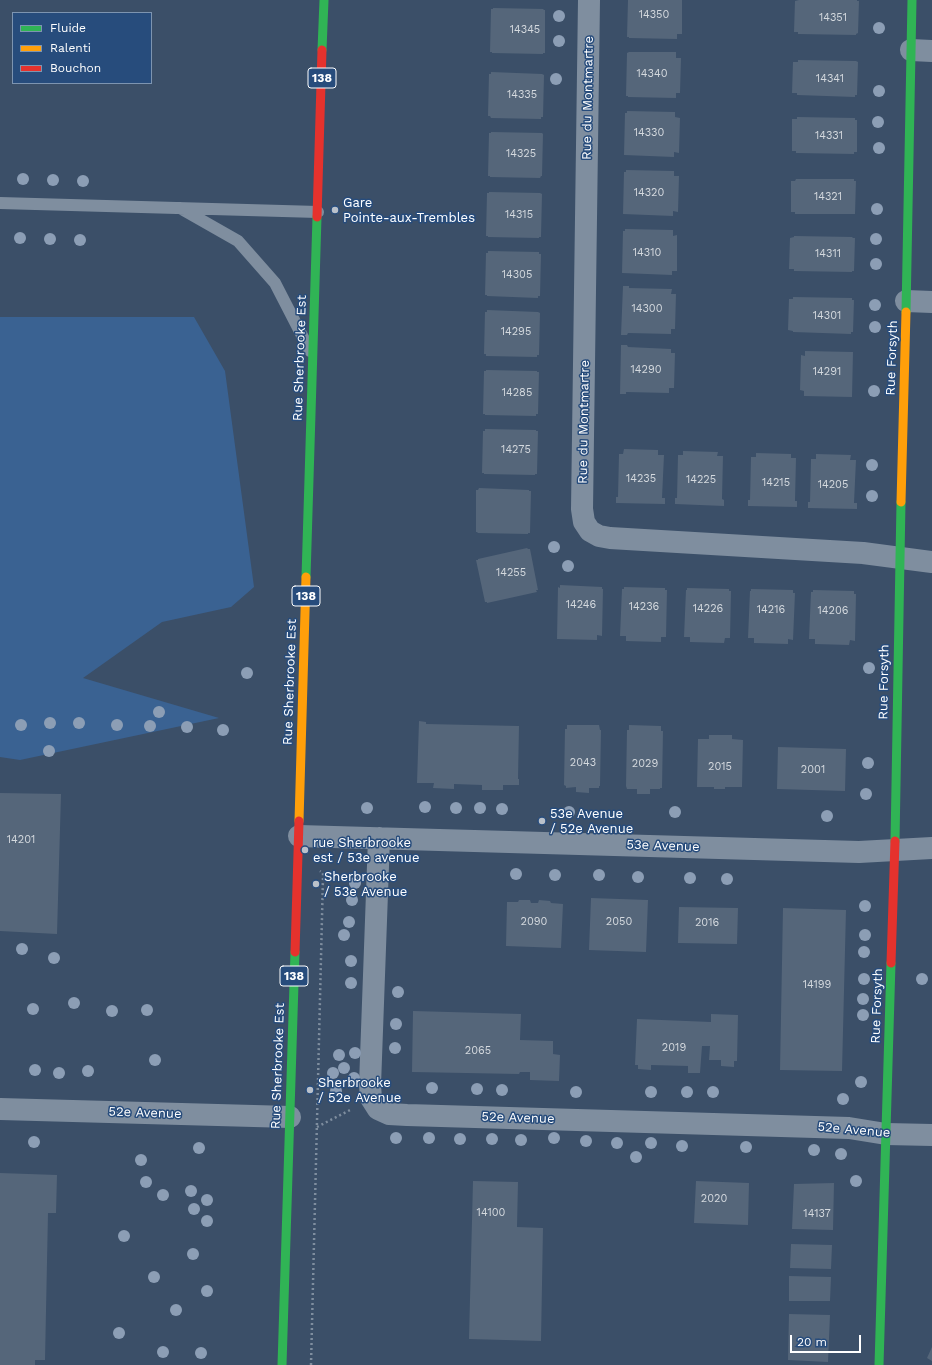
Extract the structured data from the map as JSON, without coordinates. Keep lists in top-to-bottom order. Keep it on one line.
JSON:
{"streets":{"main road":["138","Rue Sherbrooke Est","Rue Forsyth"],"street":["Rue du Montmartre","53e Avenue","52e Avenue"]},"crossings":[["Rue du Montmartre","Rue Forsyth"],["Rue Sherbrooke Est","53e Avenue"],["Rue Sherbrooke Est","52e Avenue"],["Rue Forsyth","53e Avenue"],["Rue Forsyth","52e Avenue"]],"places":["Gare Pointe-aux-Trembles","53e Avenue / 52e Avenue","rue Sherbrooke est / 53e avenue","Sherbrooke / 53e Avenue","Sherbrooke / 52e Avenue"],"house_numbers":["14350","14351","14345","14340","14341","14335","14330","14331","14325","14320","14321","14315","14310","14311","14305","14300","14301","14295","14290","14291","14285","14275","14235","14225","14215","14205","14255","14246","14236","14226","14216","14206","2043","2029","2015","2001","14201","2090","2050","2016","14199","2019","2065","2020","14100","14137"],"legend":["Fluide","Ralenti","Bouchon"],"scale_bar":"20 m"}
